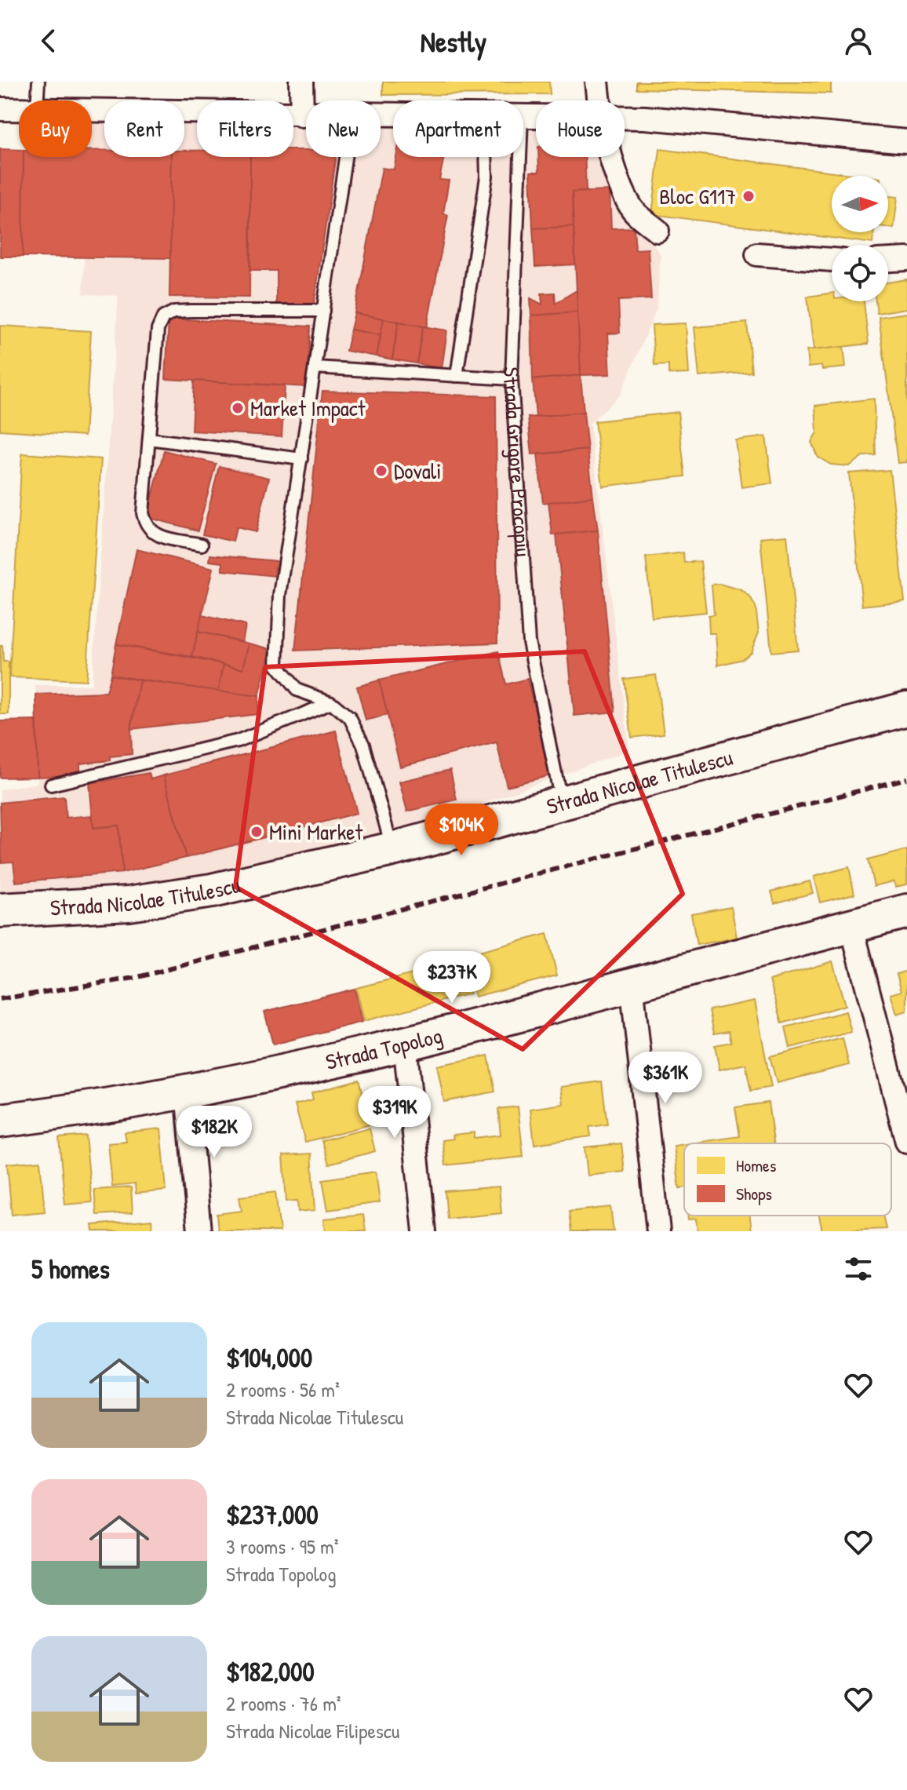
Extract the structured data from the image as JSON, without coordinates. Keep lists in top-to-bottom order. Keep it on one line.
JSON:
{"streets":{"main road":["Strada Nicolae Titulescu","Strada Topolog"],"lane":["Strada Grigore Procopiu"]},"crossings":[["Strada Grigore Procopiu","Strada Nicolae Titulescu"]],"places":["Bloc G117","Market Impact","Dovali","Mini Market"],"legend":["Homes","Shops"],"north":"right","page":{"header":"Nestly","chip":["Buy","Rent","Filters","New","Apartment","House"],"price":["$104K","$237K","$361K","$319K","$182K"],"heading":"5 homes","list":[{"name":"$104,000","note":"2 rooms · 56 m² · Strada Nicolae Titulescu"},{"name":"$237,000","note":"3 rooms · 95 m² · Strada Topolog"},{"name":"$182,000","note":"2 rooms · 76 m² · Strada Nicolae Filipescu"}]}}
